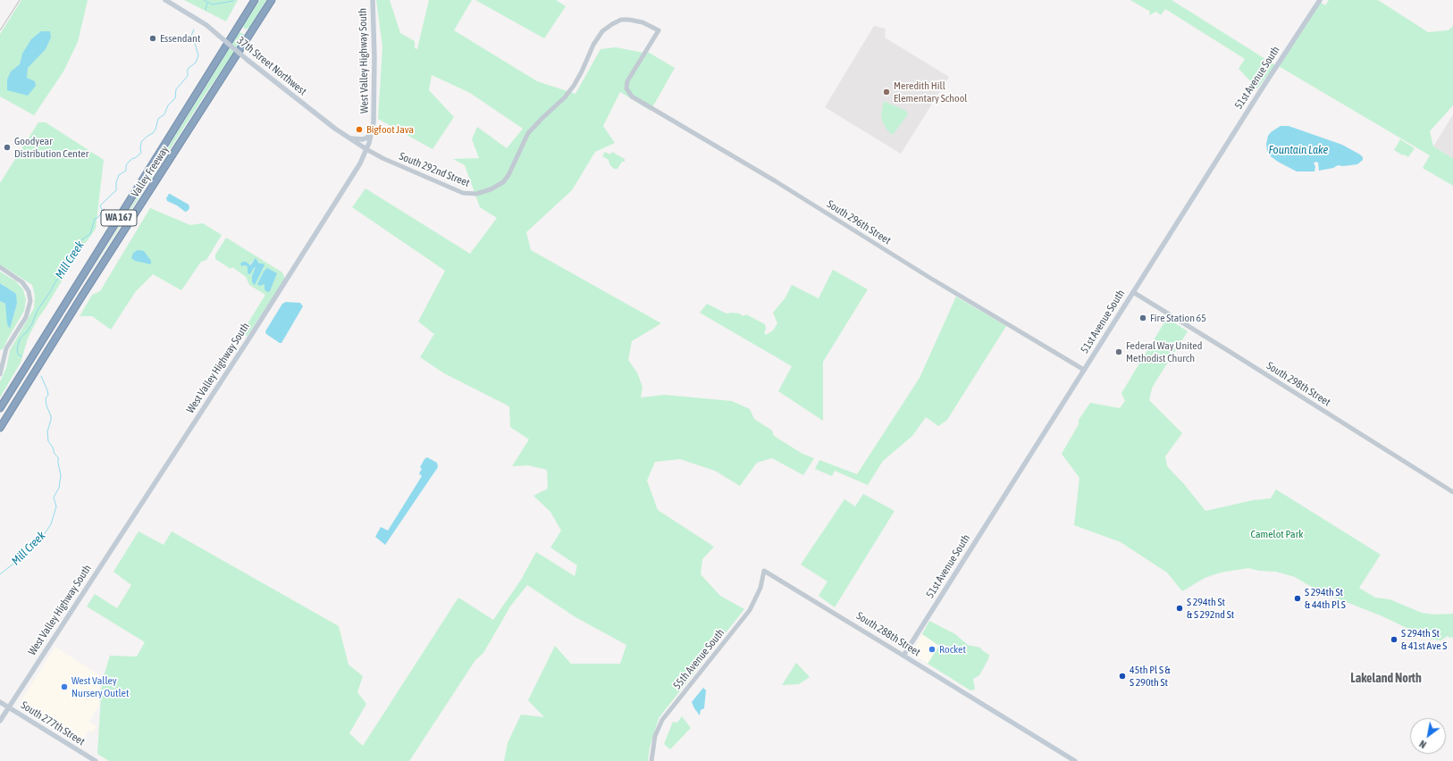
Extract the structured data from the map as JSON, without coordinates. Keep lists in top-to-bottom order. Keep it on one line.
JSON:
{"streets":{"highway":["Valley Freeway","WA 167"],"main road":["West Valley Highway South","37th Street Northwest","51st Avenue South","South 288th Street","South 277th Street"],"street":["South 292nd Street","South 296th Street","South 298th Street","55th Avenue South"]},"crossings":[["West Valley Highway South","37th Street Northwest"],["West Valley Highway South","South 292nd Street"],["West Valley Highway South","South 277th Street"],["37th Street Northwest","South 292nd Street"],["51st Avenue South","South 296th Street"],["51st Avenue South","South 298th Street"],["51st Avenue South","South 288th Street"],["South 292nd Street","South 296th Street"],["South 288th Street","55th Avenue South"]],"districts":["Lakeland North"],"water":["Fountain Lake","Mill Creek"],"parks":["Camelot Park"],"places":["Essendant","Meredith Hill Elementary School","Bigfoot Java","Goodyear Distribution Center","Fire Station 65","Federal Way United Methodist Church","S 294th St & 44th Pl S","S 294th St & S 292nd St","S 294th St & 41st Ave S","Rocket","45th Pl S & S 290th St","West Valley Nursery Outlet"],"north":"bottom left"}
